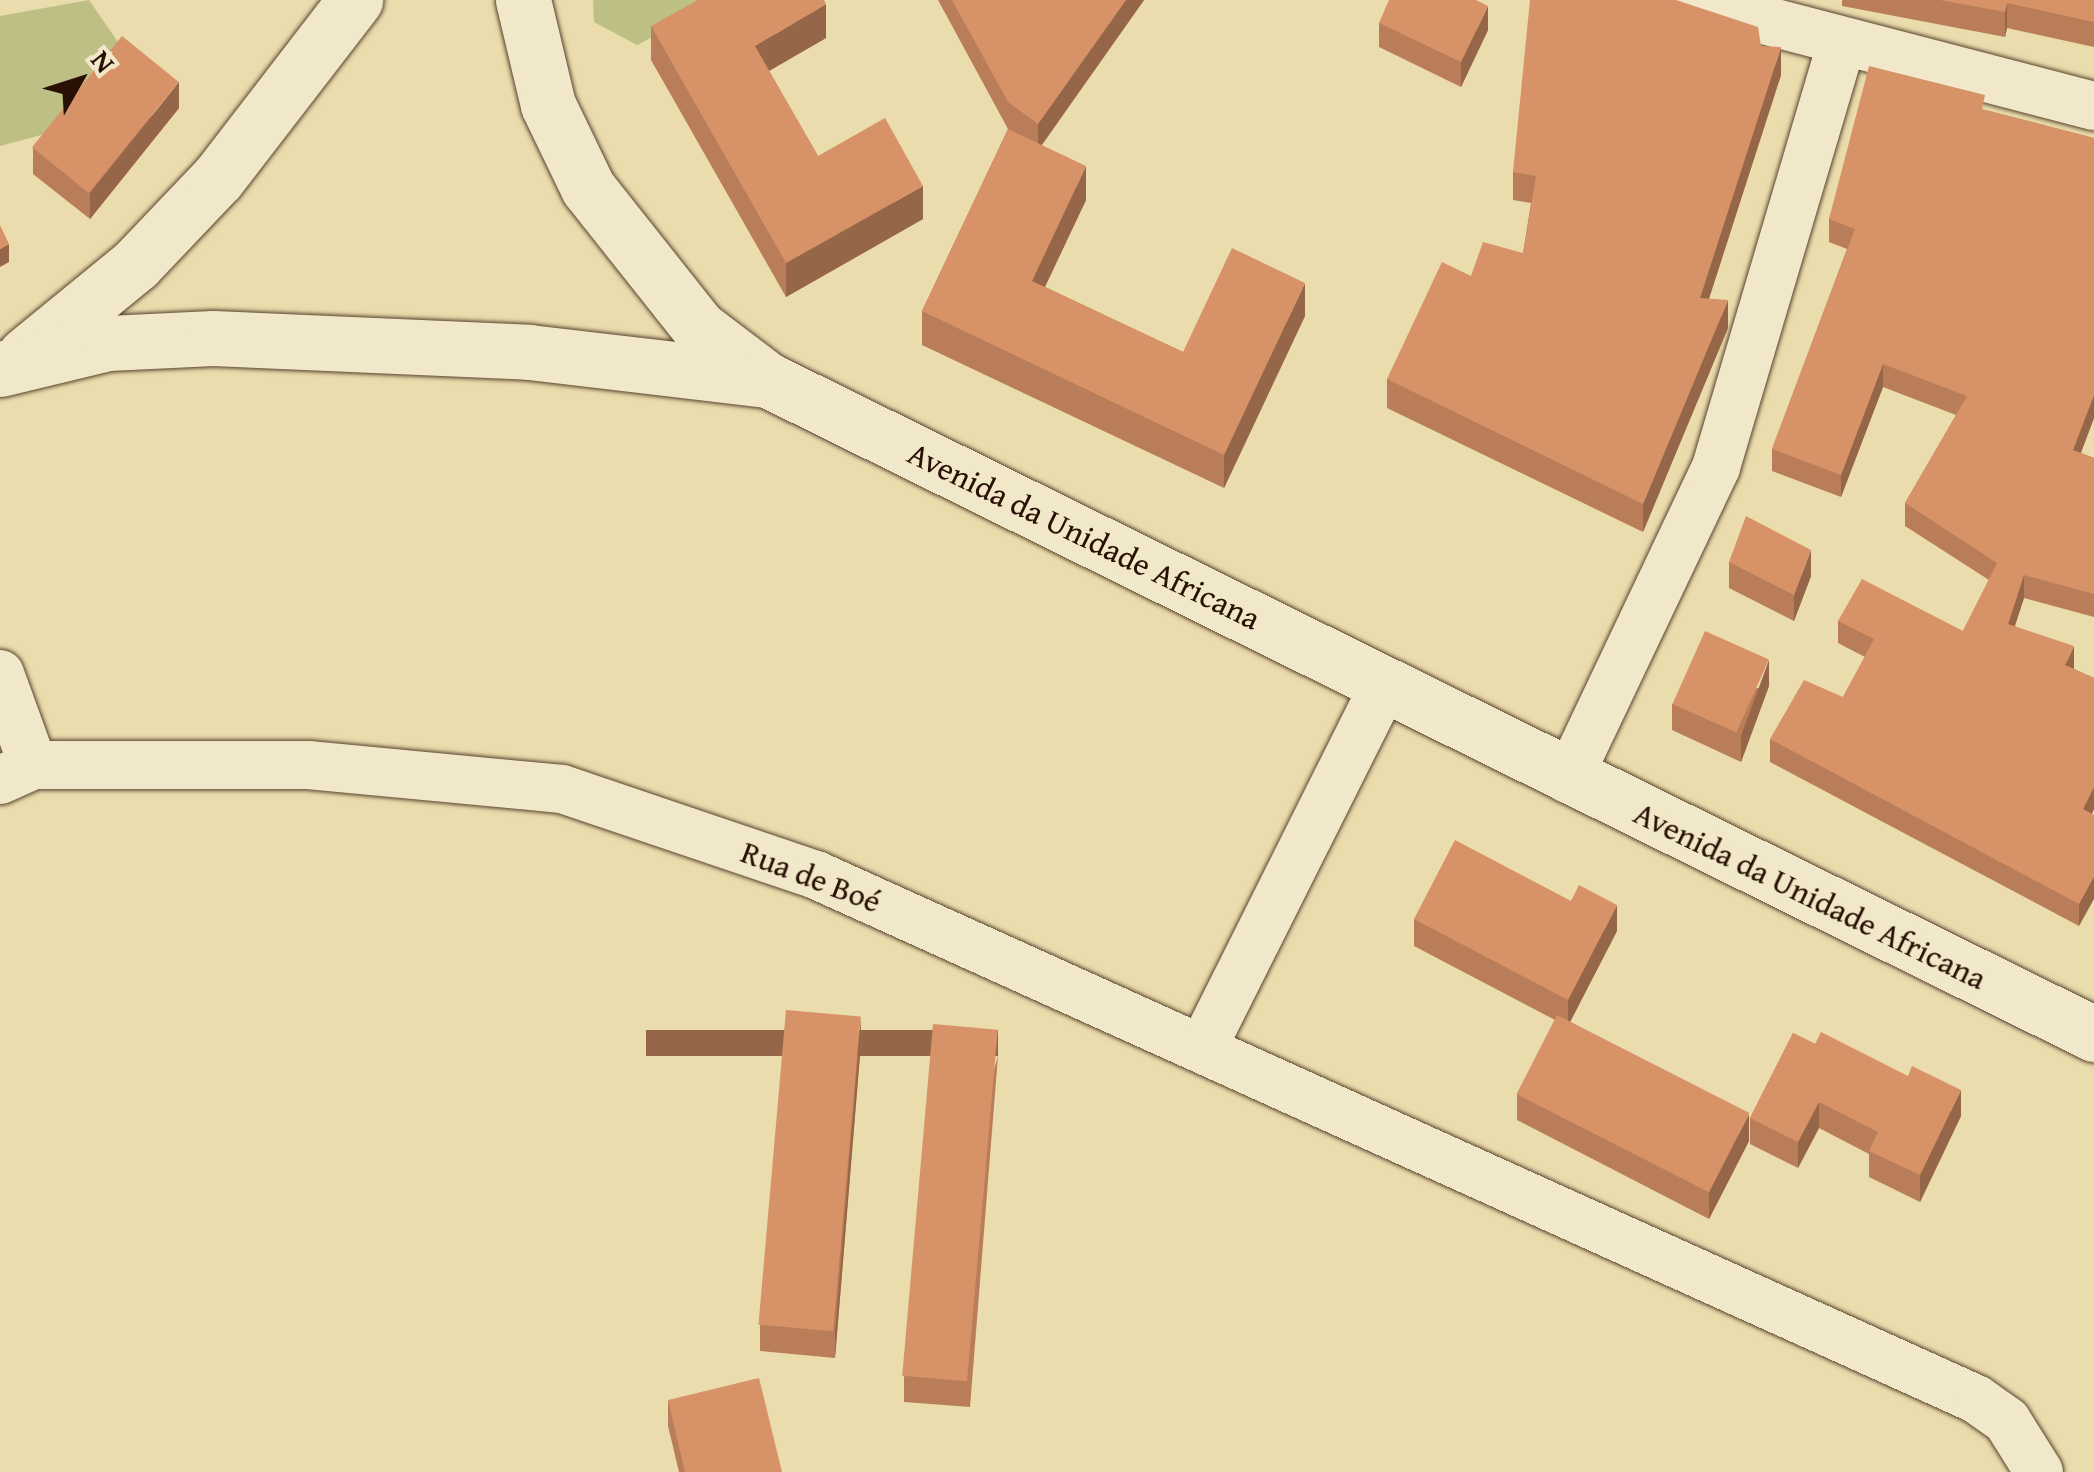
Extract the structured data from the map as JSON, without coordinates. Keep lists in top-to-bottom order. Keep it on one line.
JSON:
{"streets":{"street":["Avenida da Unidade Africana","Rua de Boé"]},"north":"top right"}
